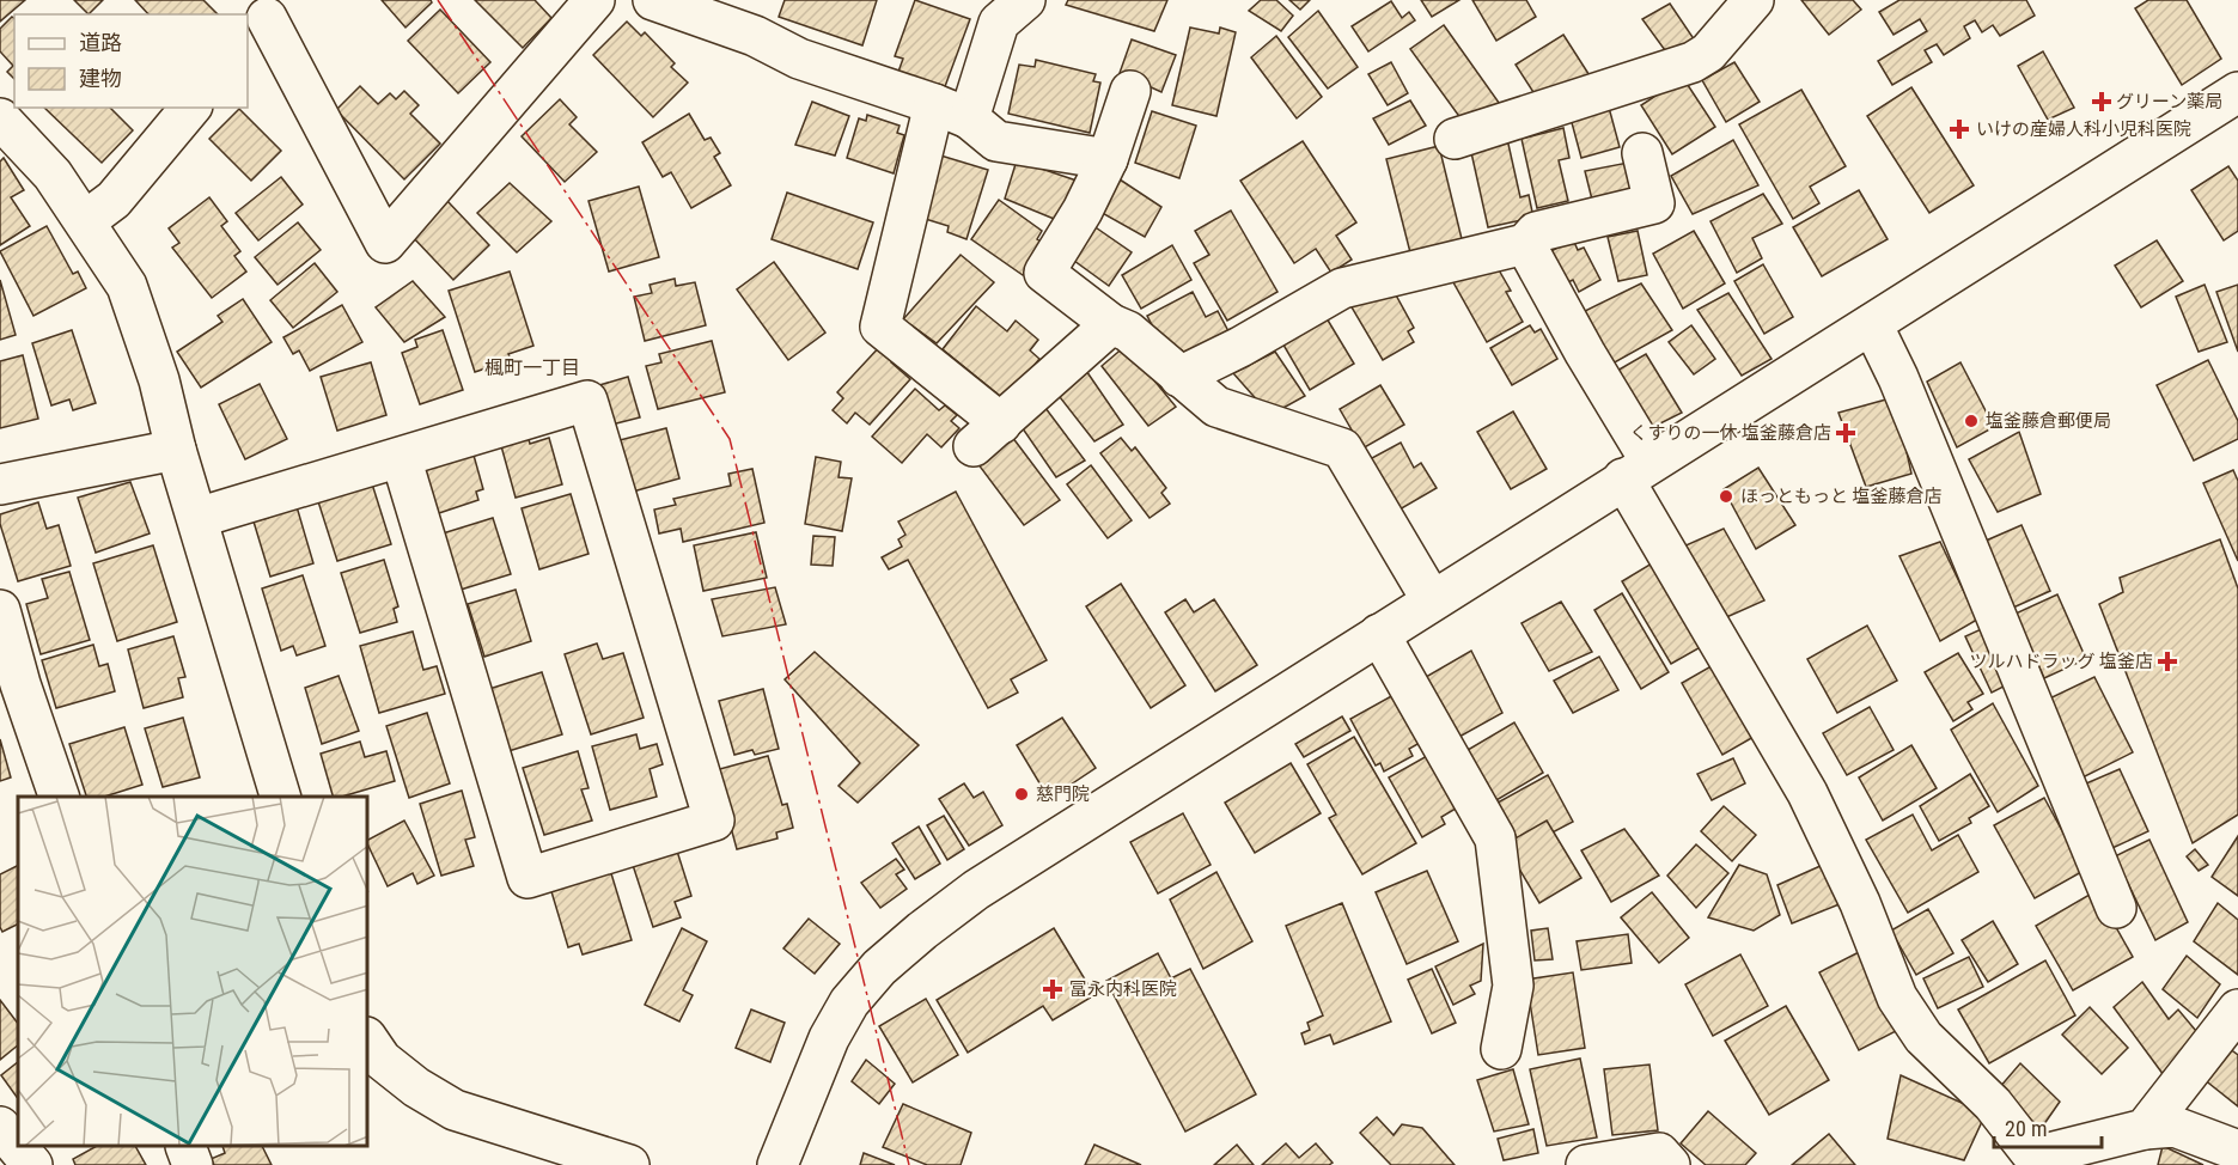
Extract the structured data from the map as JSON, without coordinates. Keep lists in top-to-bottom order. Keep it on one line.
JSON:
{"districts":["楓町一丁目"],"places":{"health":["グリーン薬局","いけの産婦人科小児科医院","くすりの一休 塩釜藤倉店","ツルハドラッグ 塩釜店","冨永内科医院"],"other":["塩釜藤倉郵便局","ほっともっと 塩釜藤倉店","慈門院"]},"legend":["道路","建物"],"scale_bar":"20 m"}
